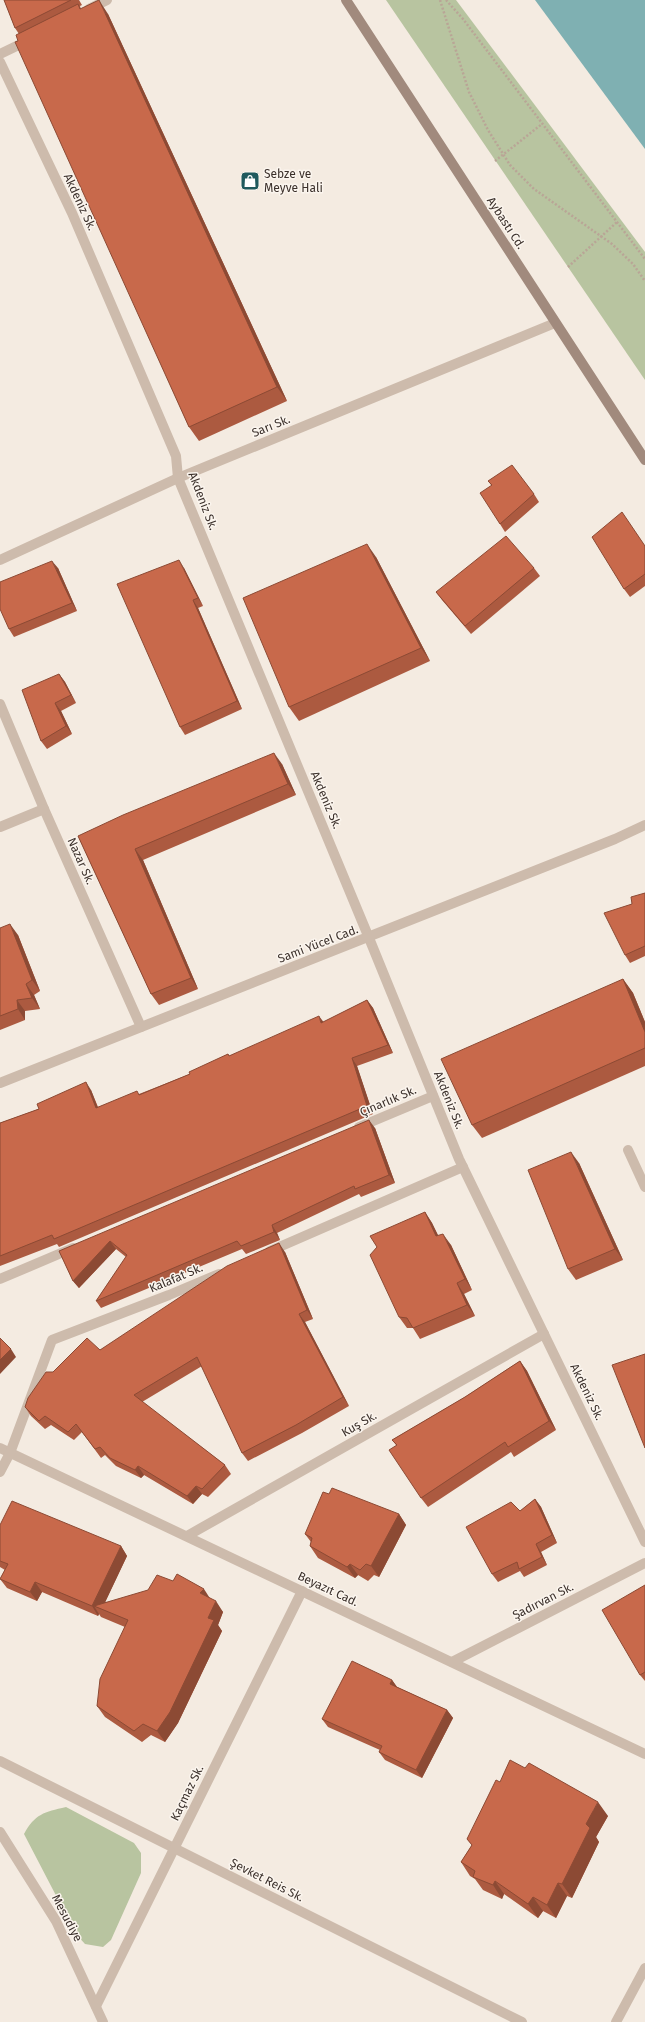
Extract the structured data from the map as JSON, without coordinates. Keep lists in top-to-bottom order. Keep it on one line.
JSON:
{"streets":{"main road":["Aybastı Cd."],"street":["Akdeniz Sk.","Sarı Sk.","Nazar Sk.","Sami Yücel Cad.","Çınarlık Sk.","Kalafat Sk.","Kuş Sk.","Beyazıt Cad.","Şadırvan Sk.","Kaçmaz Sk.","Şevket Reis Sk.","Mesudiye"]},"crossings":[["Akdeniz Sk.","Sarı Sk."],["Akdeniz Sk.","Sami Yücel Cad."],["Akdeniz Sk.","Çınarlık Sk."],["Akdeniz Sk.","Kuş Sk."],["Aybastı Cd.","Sarı Sk."],["Nazar Sk.","Sami Yücel Cad."],["Kalafat Sk.","Beyazıt Cad."],["Kuş Sk.","Beyazıt Cad."],["Beyazıt Cad.","Şadırvan Sk."],["Beyazıt Cad.","Kaçmaz Sk."],["Kaçmaz Sk.","Şevket Reis Sk."],["Kaçmaz Sk.","Mesudiye"]],"places":{"shop":["Sebze ve Meyve Hali"]}}
